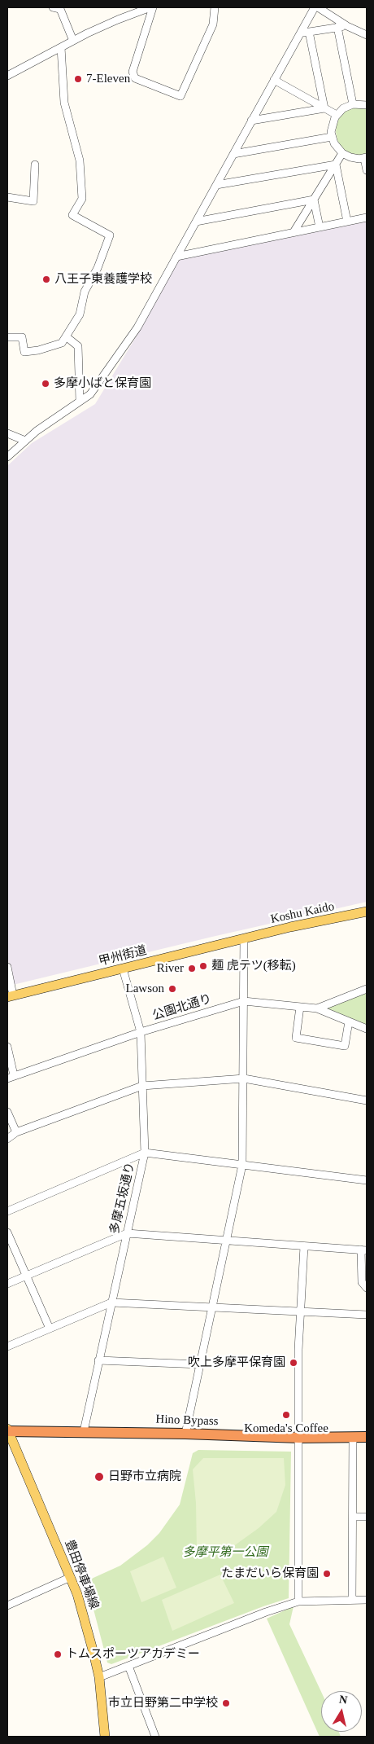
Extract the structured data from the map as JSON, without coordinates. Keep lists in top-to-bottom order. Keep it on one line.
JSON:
{"streets":{"highway":["Hino Bypass"],"main road":["Koshu Kaido","甲州街道","豊田停車場線"],"street":["公園北通り","多摩五坂通り"]},"crossings":[["Koshu Kaido","甲州街道"],["甲州街道","多摩五坂通り"],["公園北通り","多摩五坂通り"],["多摩五坂通り","Hino Bypass"],["Hino Bypass","豊田停車場線"]],"parks":["多摩平第一公園"],"places":["7-Eleven","八王子東養護学校","多摩小ばと保育園","麺 虎テツ(移転)","River","Lawson","吹上多摩平保育園","Komeda's Coffee","日野市立病院","たまだいら保育園","トムスポーツアカデミー","市立日野第二中学校"],"north":"top"}
